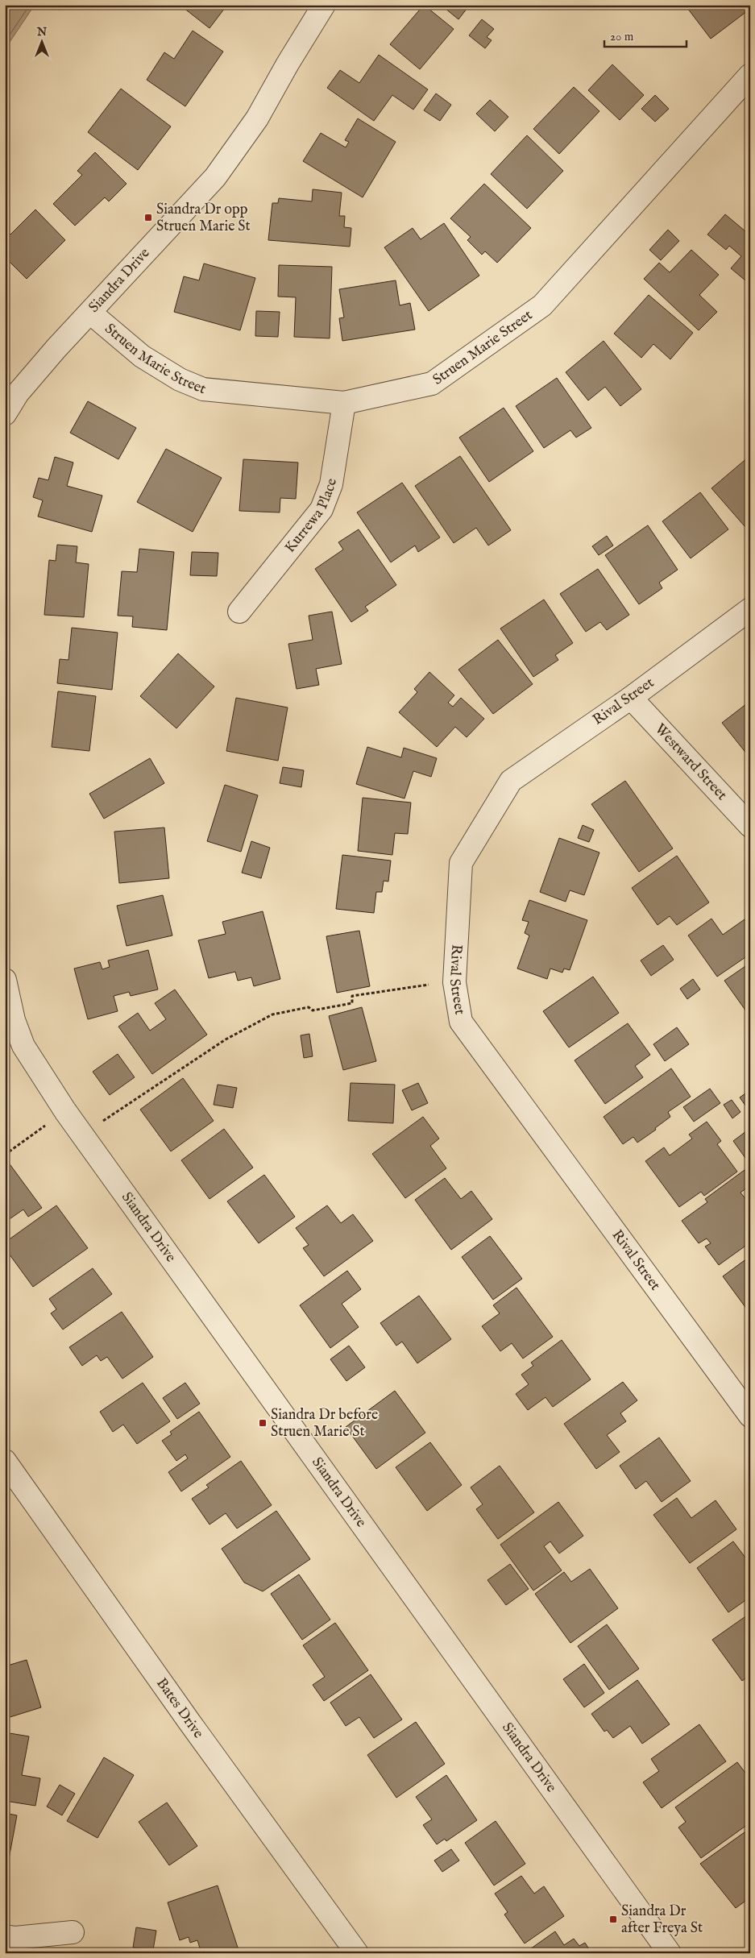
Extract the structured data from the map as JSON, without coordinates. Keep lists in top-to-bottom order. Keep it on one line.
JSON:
{"streets":{"street":["Siandra Drive","Struen Marie Street","Kurrewa Place","Rival Street","Westward Street","Bates Drive"]},"crossings":[["Siandra Drive","Struen Marie Street"],["Struen Marie Street","Kurrewa Place"],["Rival Street","Westward Street"]],"places":{"transit":["Siandra Dr opp Struen Marie St","Siandra Dr before Struen Marie St","Siandra Dr after Freya St"]},"scale_bar":"20 m","north":"top"}
